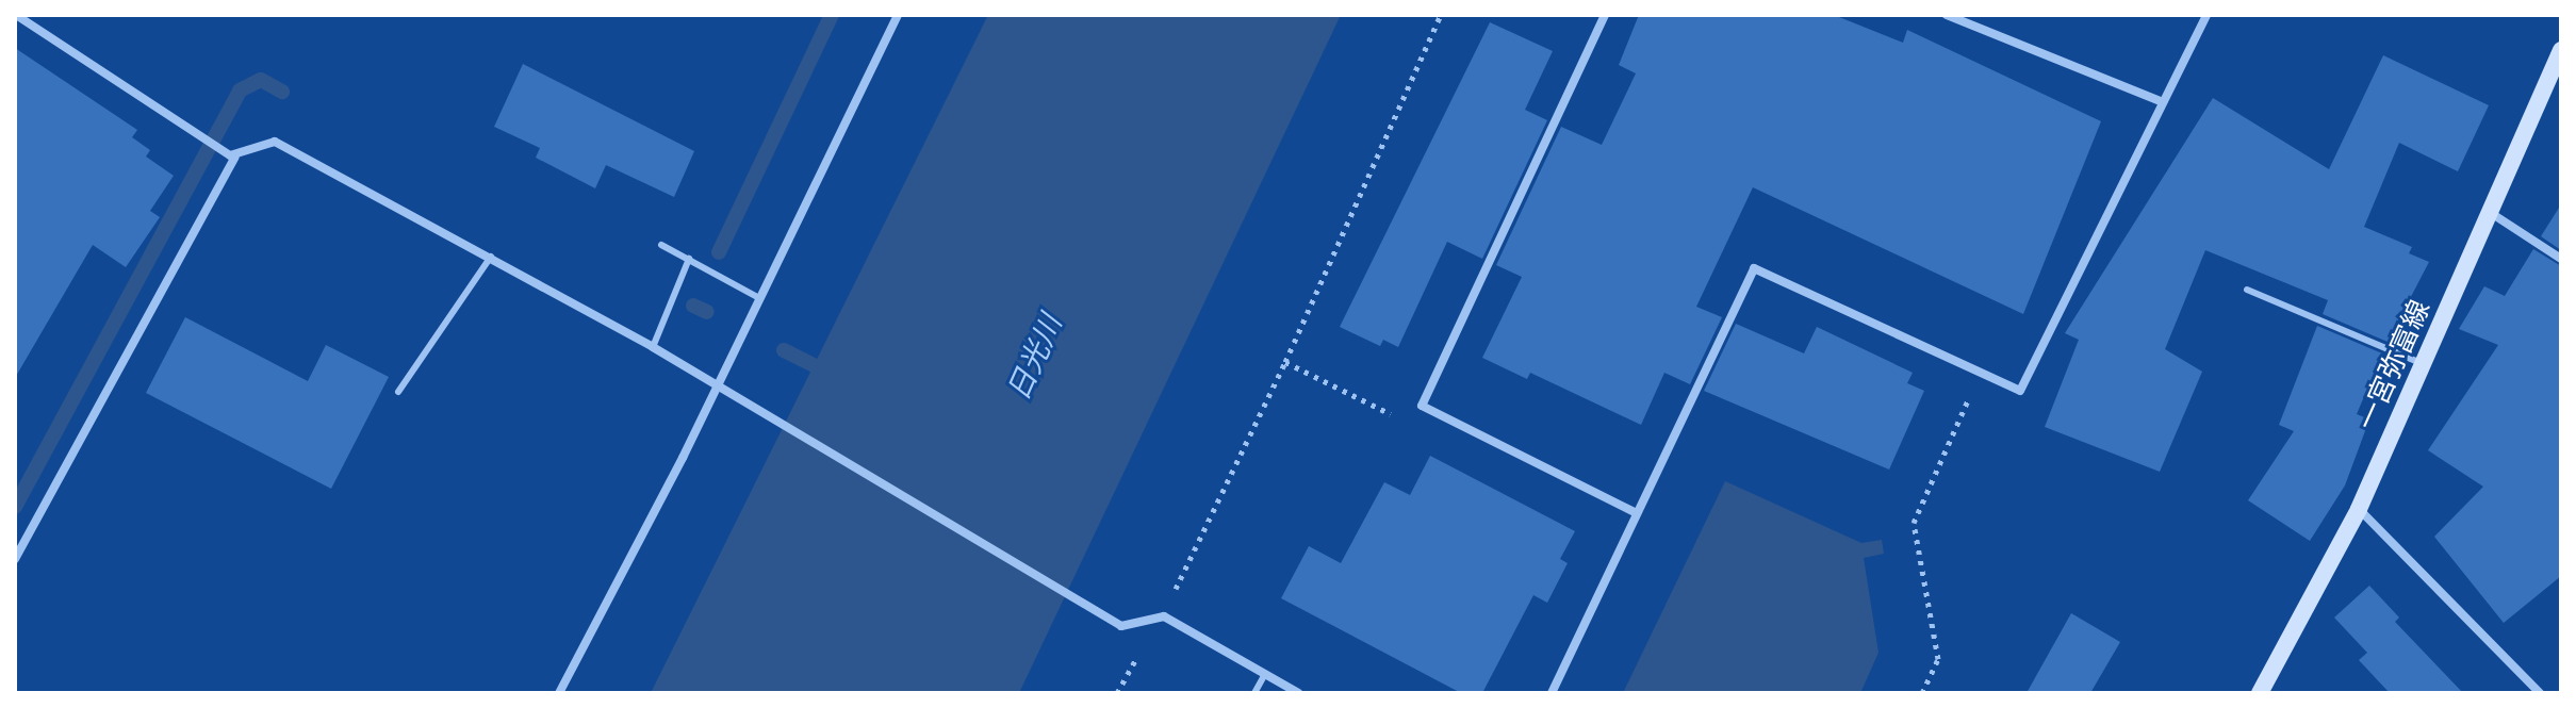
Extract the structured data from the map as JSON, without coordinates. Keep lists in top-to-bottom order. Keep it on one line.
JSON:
{"streets":{"main road":["一宮弥富線"]},"water":["日光川"]}
